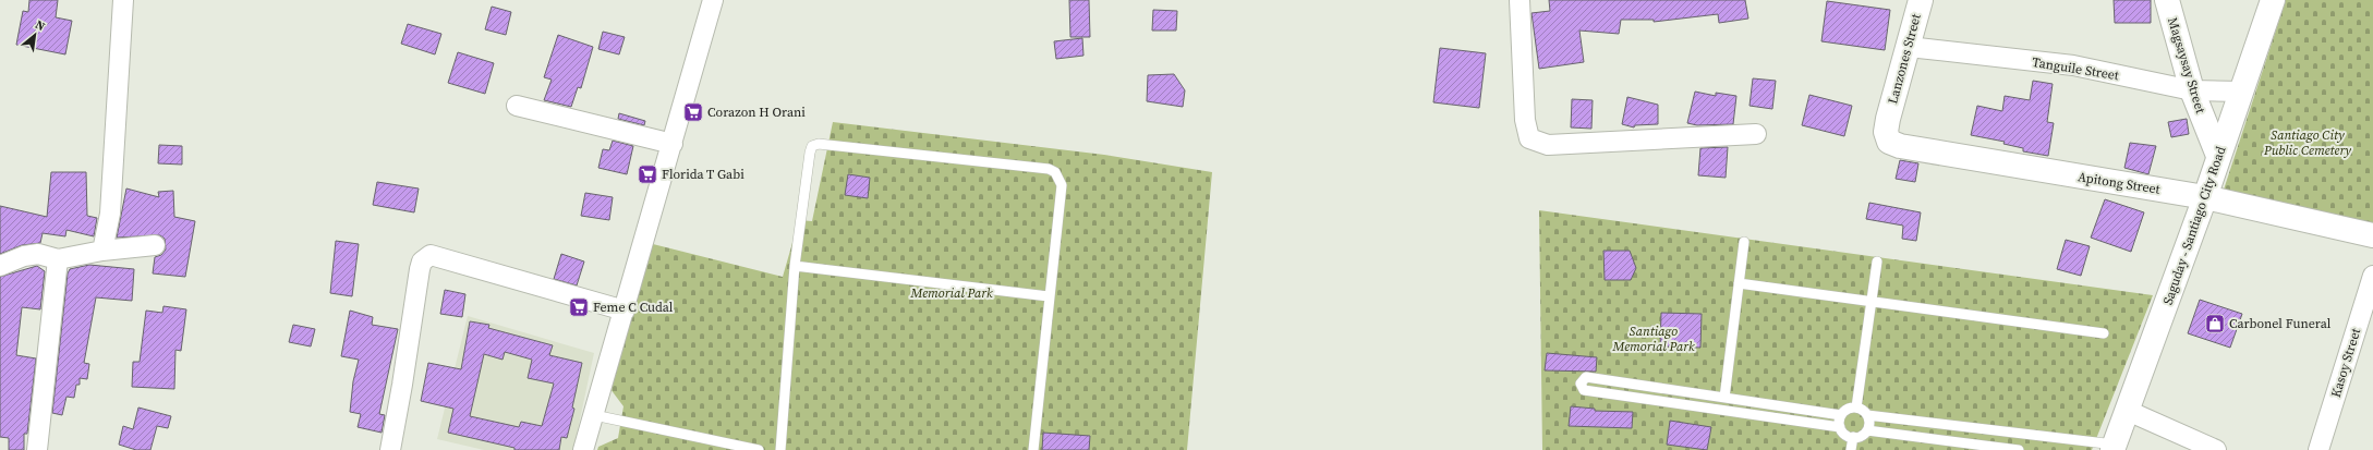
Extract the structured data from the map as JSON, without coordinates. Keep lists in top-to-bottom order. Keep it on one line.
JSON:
{"streets":{"street":["Lanzones Street","Magsaysay Street","Tanguile Street","Apitong Street","Saguday - Santiago City Road","Kasoy Street"]},"crossings":[["Lanzones Street","Tanguile Street"],["Lanzones Street","Apitong Street"],["Magsaysay Street","Tanguile Street"],["Magsaysay Street","Saguday - Santiago City Road"],["Tanguile Street","Saguday - Santiago City Road"],["Apitong Street","Saguday - Santiago City Road"]],"parks":["Santiago City Public Cemetery","Memorial Park","Santiago Memorial Park"],"places":{"supermarket":["Corazon H Orani","Florida T Gabi","Feme C Cudal"],"shop":["Carbonel Funeral"]},"north":"top right"}
